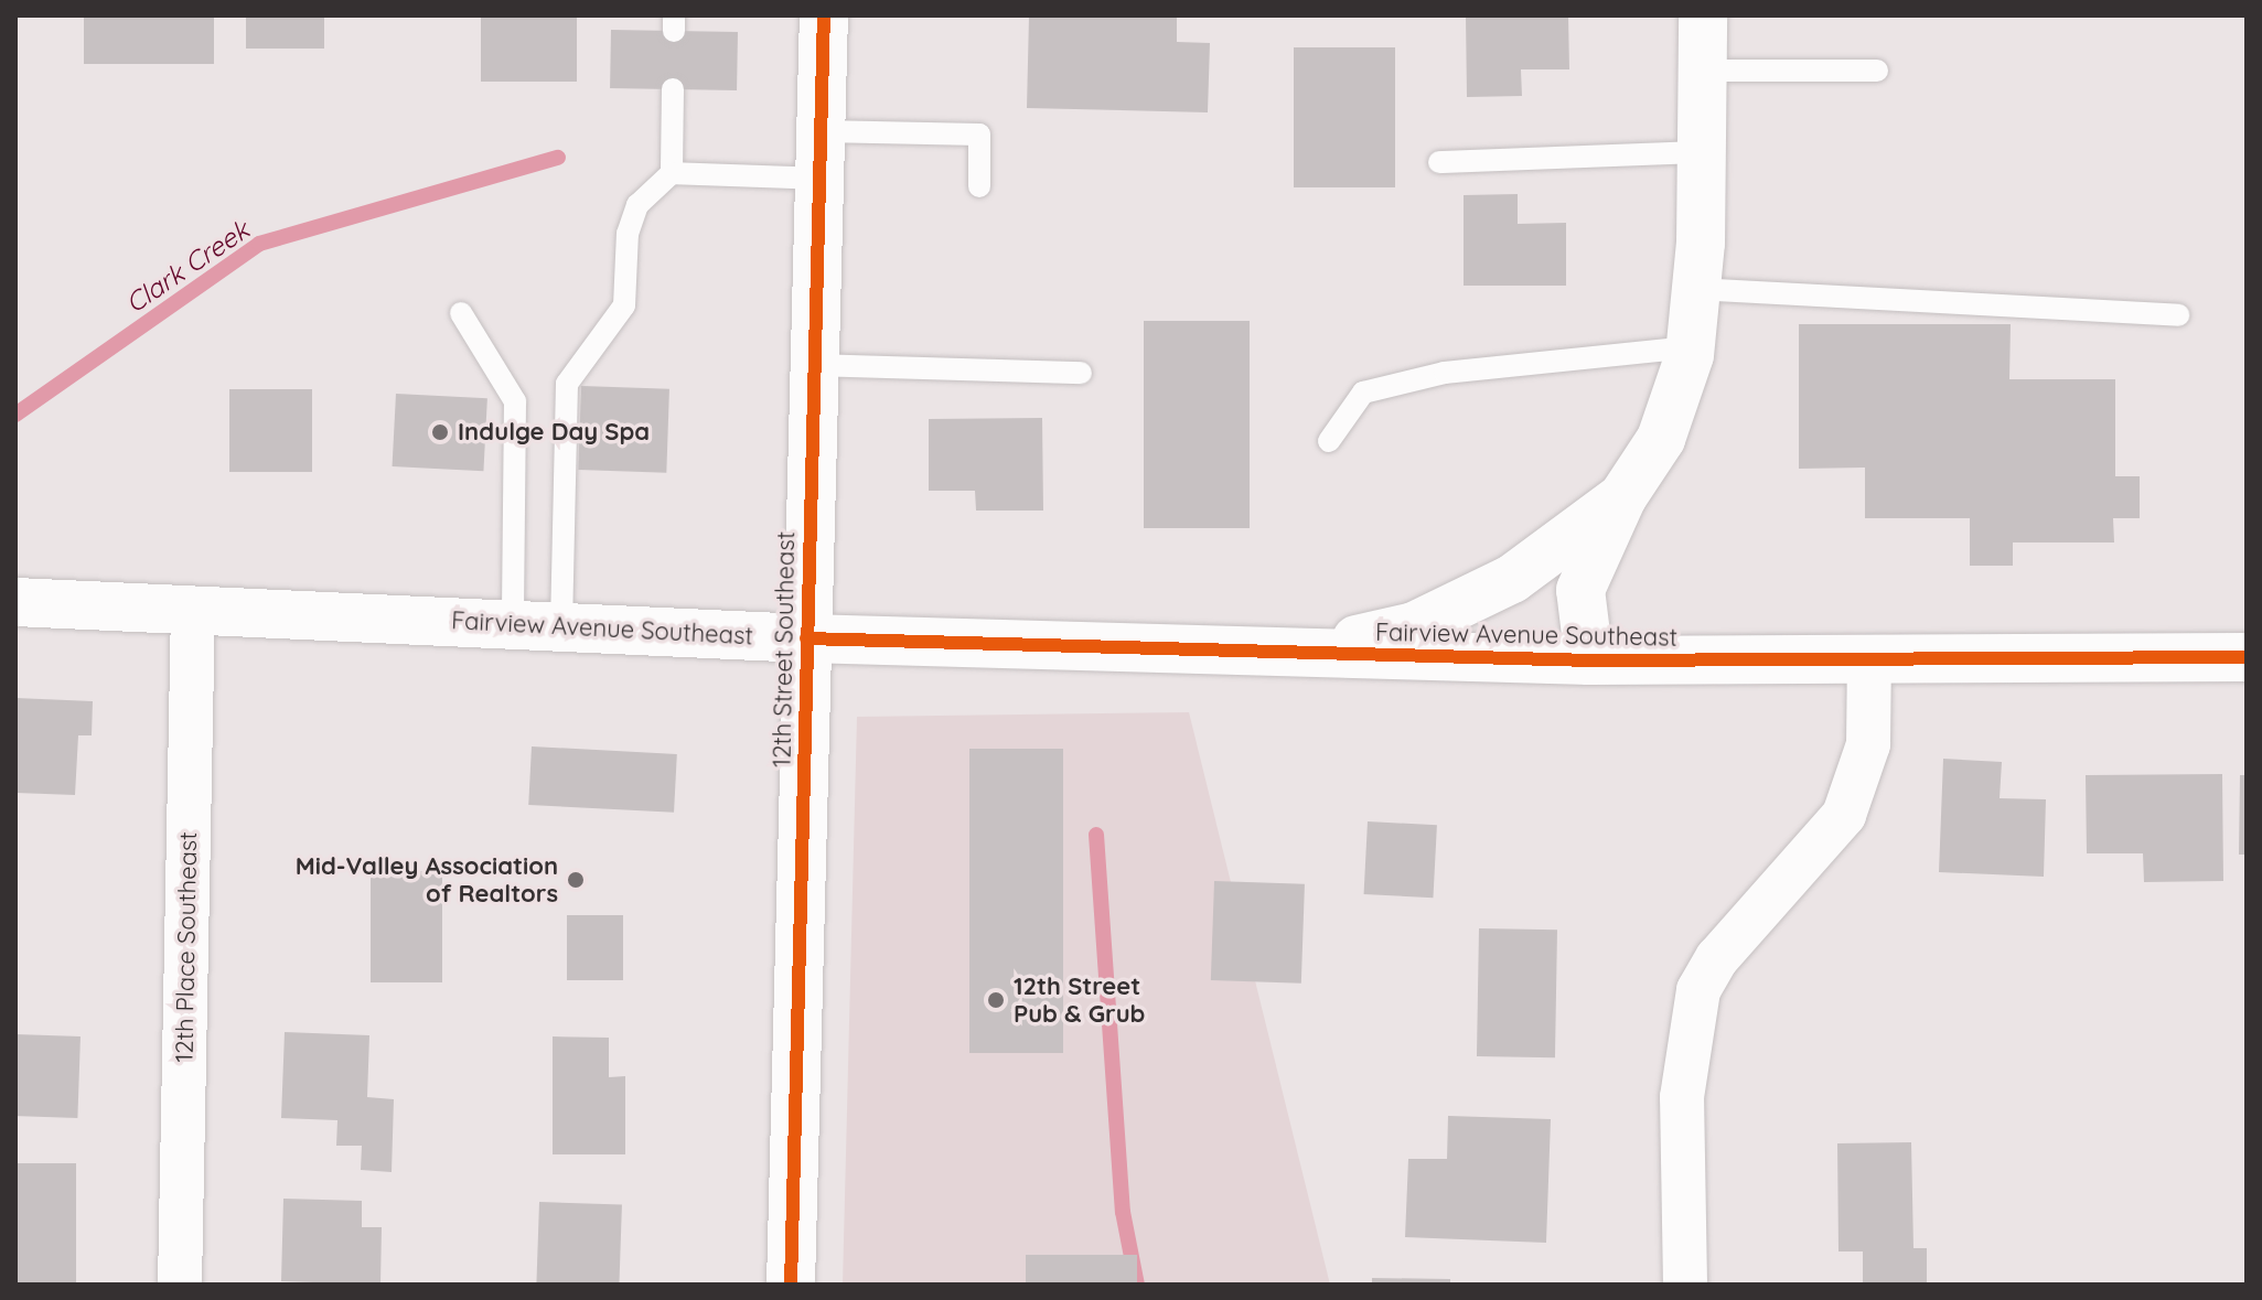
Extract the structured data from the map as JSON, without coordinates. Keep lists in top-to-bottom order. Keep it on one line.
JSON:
{"streets":{"main road":["Fairview Avenue Southeast","12th Street Southeast"],"street":["12th Place Southeast"]},"crossings":[["Fairview Avenue Southeast","12th Street Southeast"],["Fairview Avenue Southeast","12th Place Southeast"]],"water":["Clark Creek"],"places":["Indulge Day Spa","Mid-Valley Association of Realtors","12th Street Pub & Grub"]}
